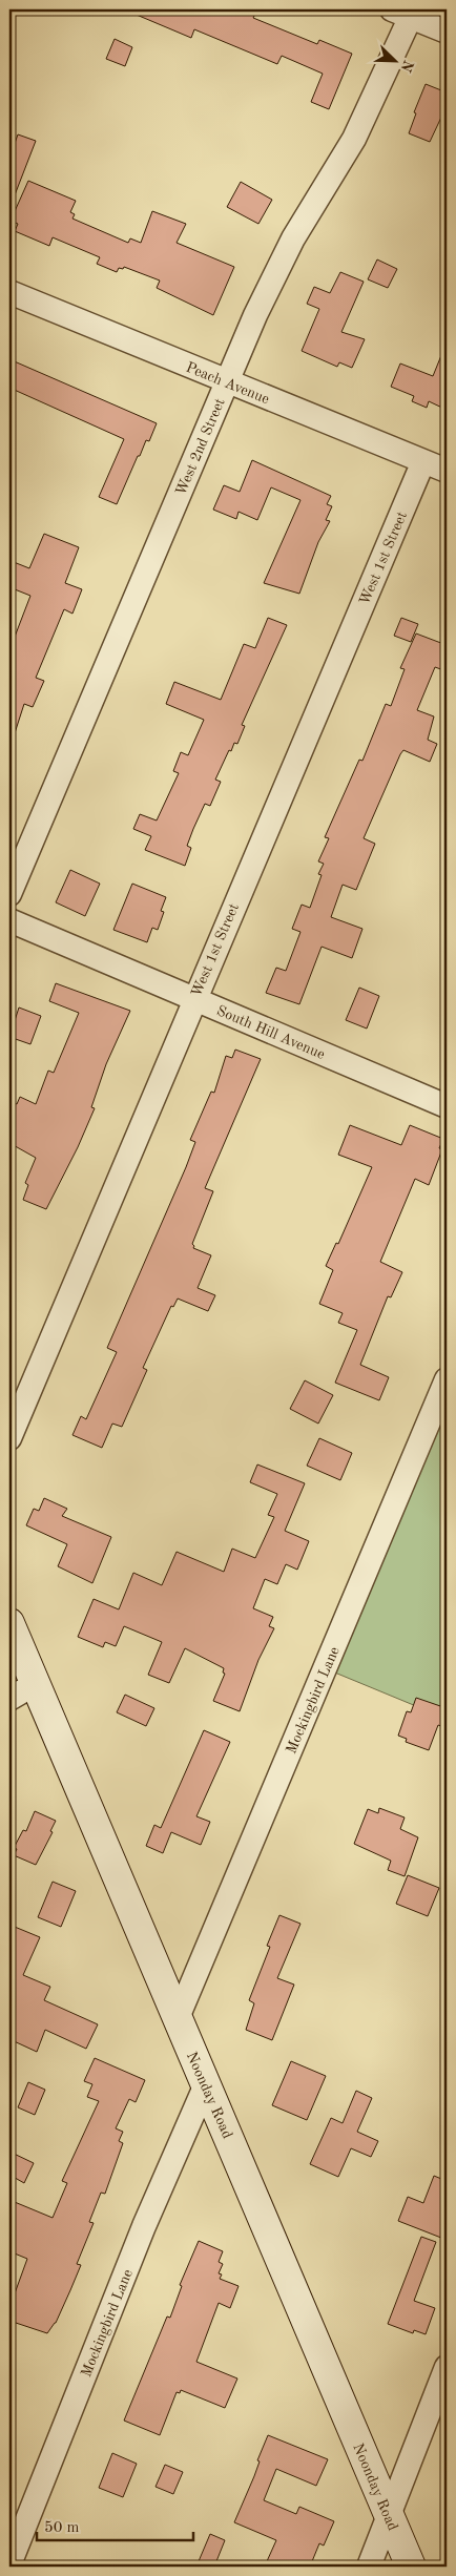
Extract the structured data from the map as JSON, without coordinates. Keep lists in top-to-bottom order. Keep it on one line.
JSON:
{"streets":{"street":["Peach Avenue","West 2nd Street","West 1st Street","South Hill Avenue","Mockingbird Lane","Noonday Road"]},"crossings":[["Peach Avenue","West 2nd Street"],["Peach Avenue","West 1st Street"],["West 1st Street","South Hill Avenue"],["Mockingbird Lane","Noonday Road"]],"scale_bar":"50 m","north":"bottom right"}
